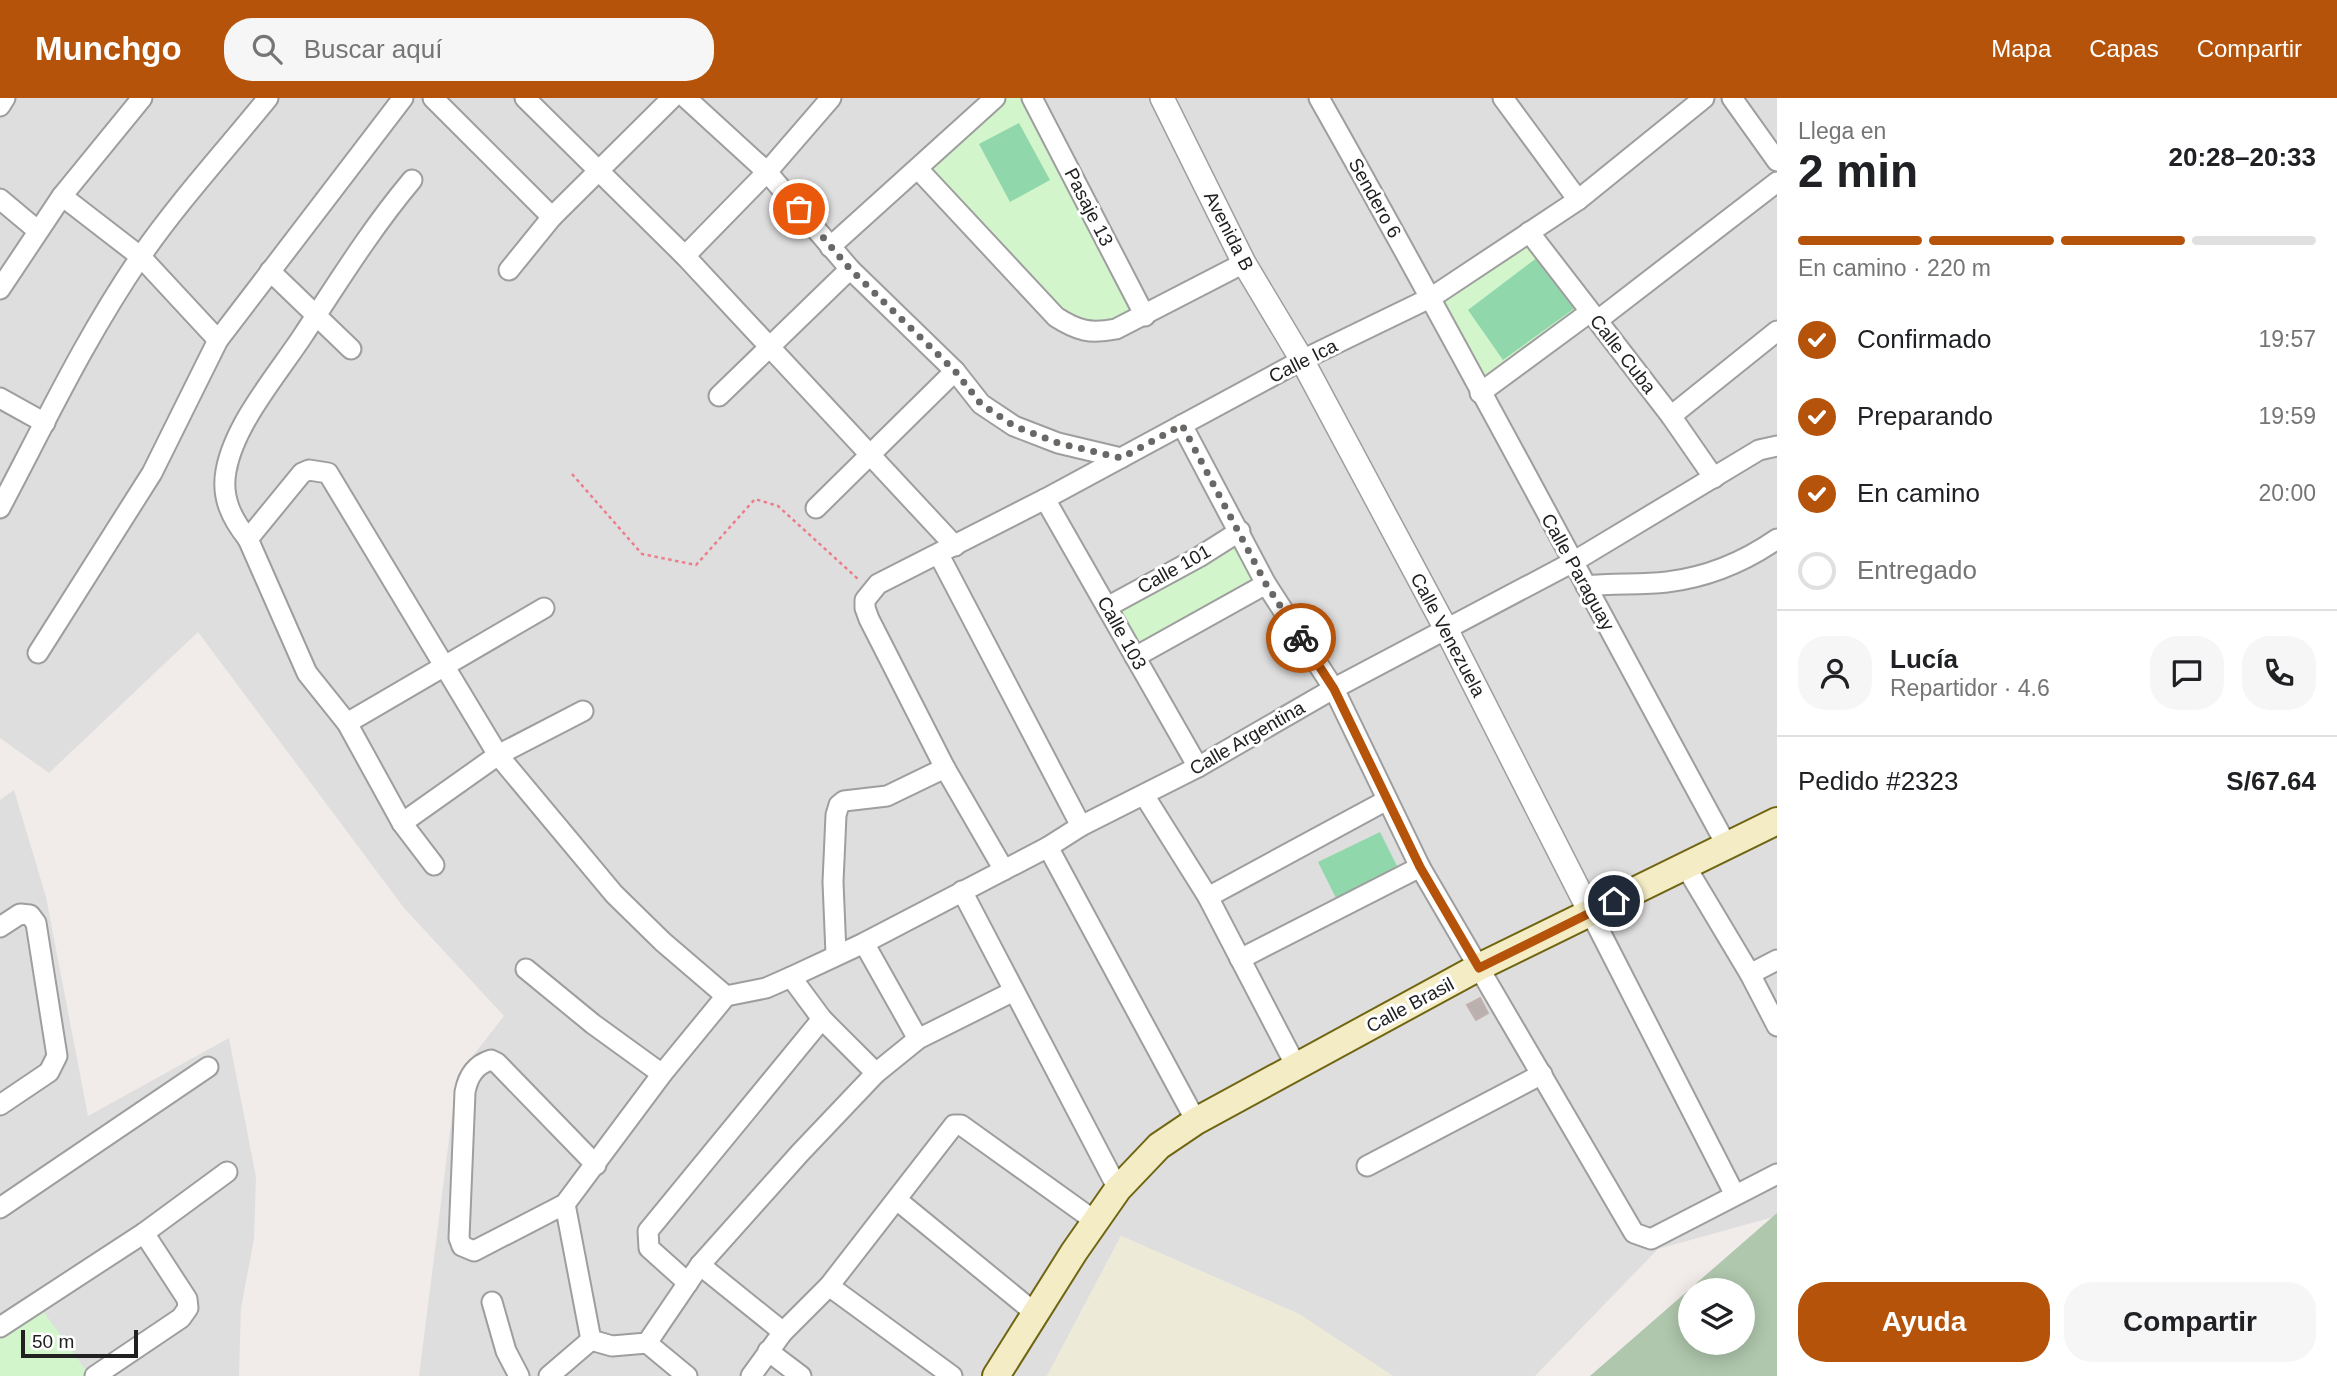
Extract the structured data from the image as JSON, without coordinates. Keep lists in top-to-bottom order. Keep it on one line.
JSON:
{"streets":{"main road":["Calle Brasil"],"street":["Sendero 6","Pasaje 13","Avenida B","Calle Cuba","Calle Ica","Calle 101","Calle Paraguay","Calle 103","Calle Venezuela","Calle Argentina"]},"crossings":[["Sendero 6","Calle Ica"],["Sendero 6","Calle Paraguay"],["Avenida B","Calle Ica"],["Avenida B","Calle Venezuela"],["Calle Cuba","Calle Ica"],["Calle Cuba","Calle Argentina"],["Calle Ica","Calle Paraguay"],["Calle Ica","Calle 103"],["Calle Ica","Calle Venezuela"],["Calle 101","Calle 103"],["Calle Paraguay","Calle Argentina"],["Calle Paraguay","Calle Brasil"],["Calle 103","Calle Argentina"],["Calle Venezuela","Calle Argentina"],["Calle Venezuela","Calle Brasil"]],"scale_bar":"50 m","page":{"header":"Munchgo","search":"Buscar aquí","nav":["Mapa","Capas","Compartir"],"heading":["2 min","Llega en","20:28–20:33"],"panel":["Lucía","Repartidor · 4.6","Pedido #2323","S/67.64"],"bar":"En camino · 220 m","list":[["Confirmado","19:57"],["Preparando","19:59"],["En camino","20:00"],"Entregado"],"buttons":["Ayuda","Compartir"],"scale":"50 m"}}
